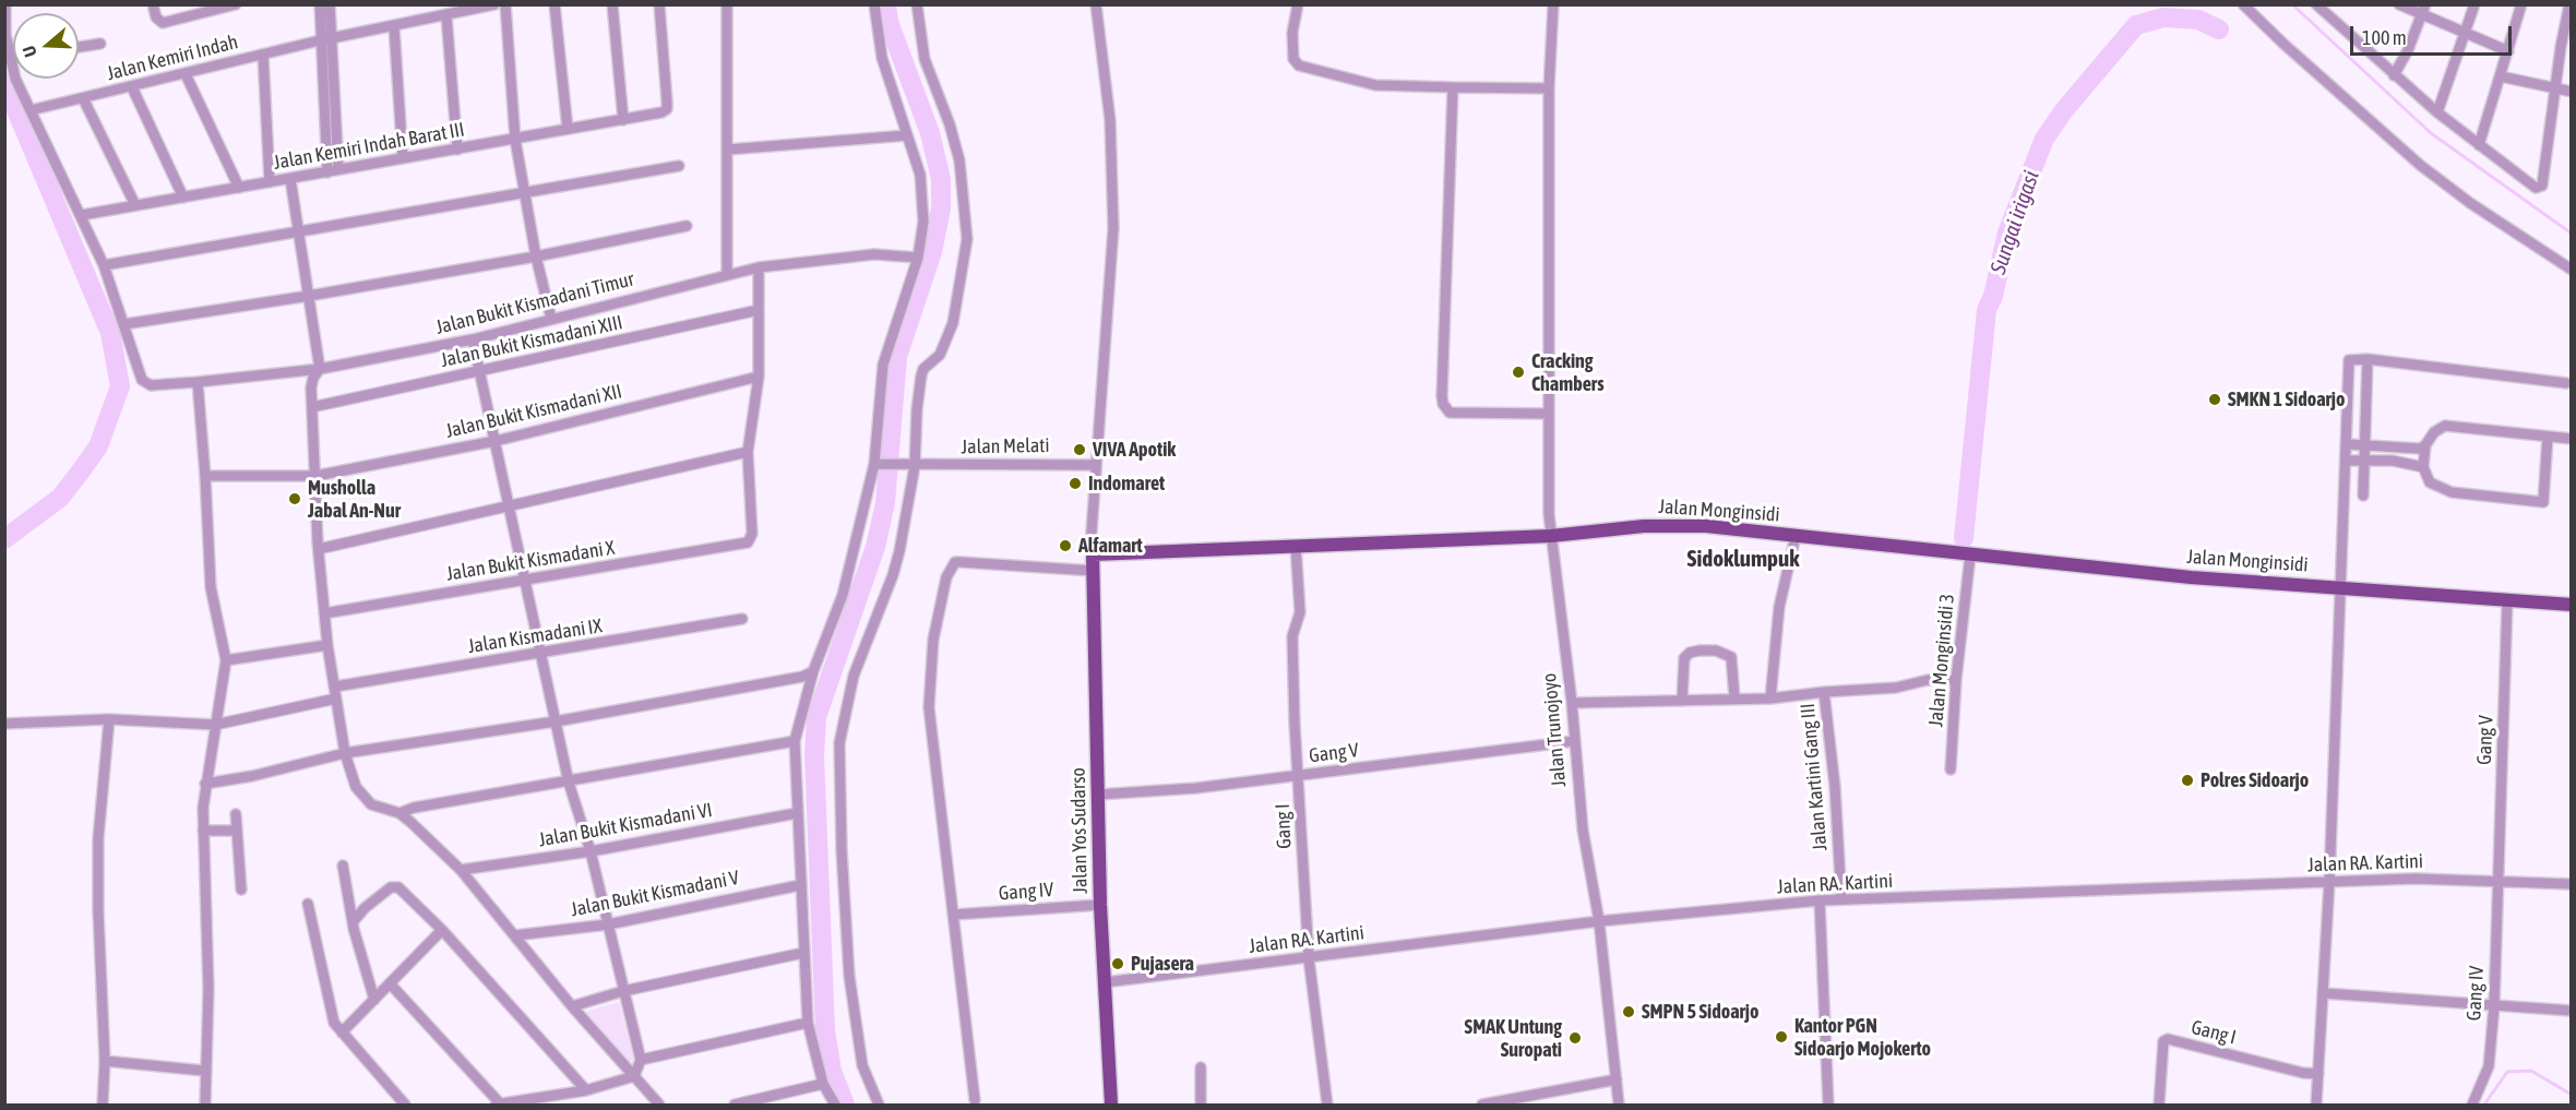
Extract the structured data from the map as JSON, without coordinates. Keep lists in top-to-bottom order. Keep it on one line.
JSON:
{"streets":{"main road":["Jalan Monginsidi","Jalan Yos Sudarso"],"street":["Jalan Kemiri Indah","Jalan Kemiri Indah Barat III","Jalan Bukit Kismadani Timur","Jalan Bukit Kismadani XIII","Jalan Bukit Kismadani XII","Jalan Melati","Jalan Bukit Kismadani X","Jalan Kismadani IX","Jalan Monginsidi 3","Jalan Trunojoyo","Gang V","Jalan Kartini Gang III","Jalan Bukit Kismadani VI","Gang I","Jalan RA. Kartini","Gang IV","Jalan Bukit Kismadani V"]},"crossings":[["Jalan Monginsidi","Jalan Monginsidi 3"],["Jalan Monginsidi","Jalan Trunojoyo"],["Jalan Monginsidi","Gang V"],["Jalan Monginsidi","Gang I"],["Jalan Monginsidi","Jalan Yos Sudarso"],["Jalan Trunojoyo","Gang V"],["Jalan Trunojoyo","Jalan RA. Kartini"],["Gang V","Gang I"],["Gang V","Jalan Yos Sudarso"],["Gang V","Jalan RA. Kartini"],["Gang V","Gang IV"],["Jalan Kartini Gang III","Jalan RA. Kartini"],["Gang I","Jalan RA. Kartini"],["Jalan Yos Sudarso","Jalan RA. Kartini"],["Jalan Yos Sudarso","Gang IV"],["Jalan RA. Kartini","Gang IV"]],"districts":["Sidoklumpuk"],"water":["Sungai irigasi"],"places":["Cracking Chambers","SMKN 1 Sidoarjo","VIVA Apotik","Indomaret","Musholla Jabal An-Nur","Alfamart","Polres Sidoarjo","Pujasera","SMPN 5 Sidoarjo","Kantor PGN Sidoarjo Mojokerto","SMAK Untung Suropati"],"scale_bar":"100 m","north":"left"}
